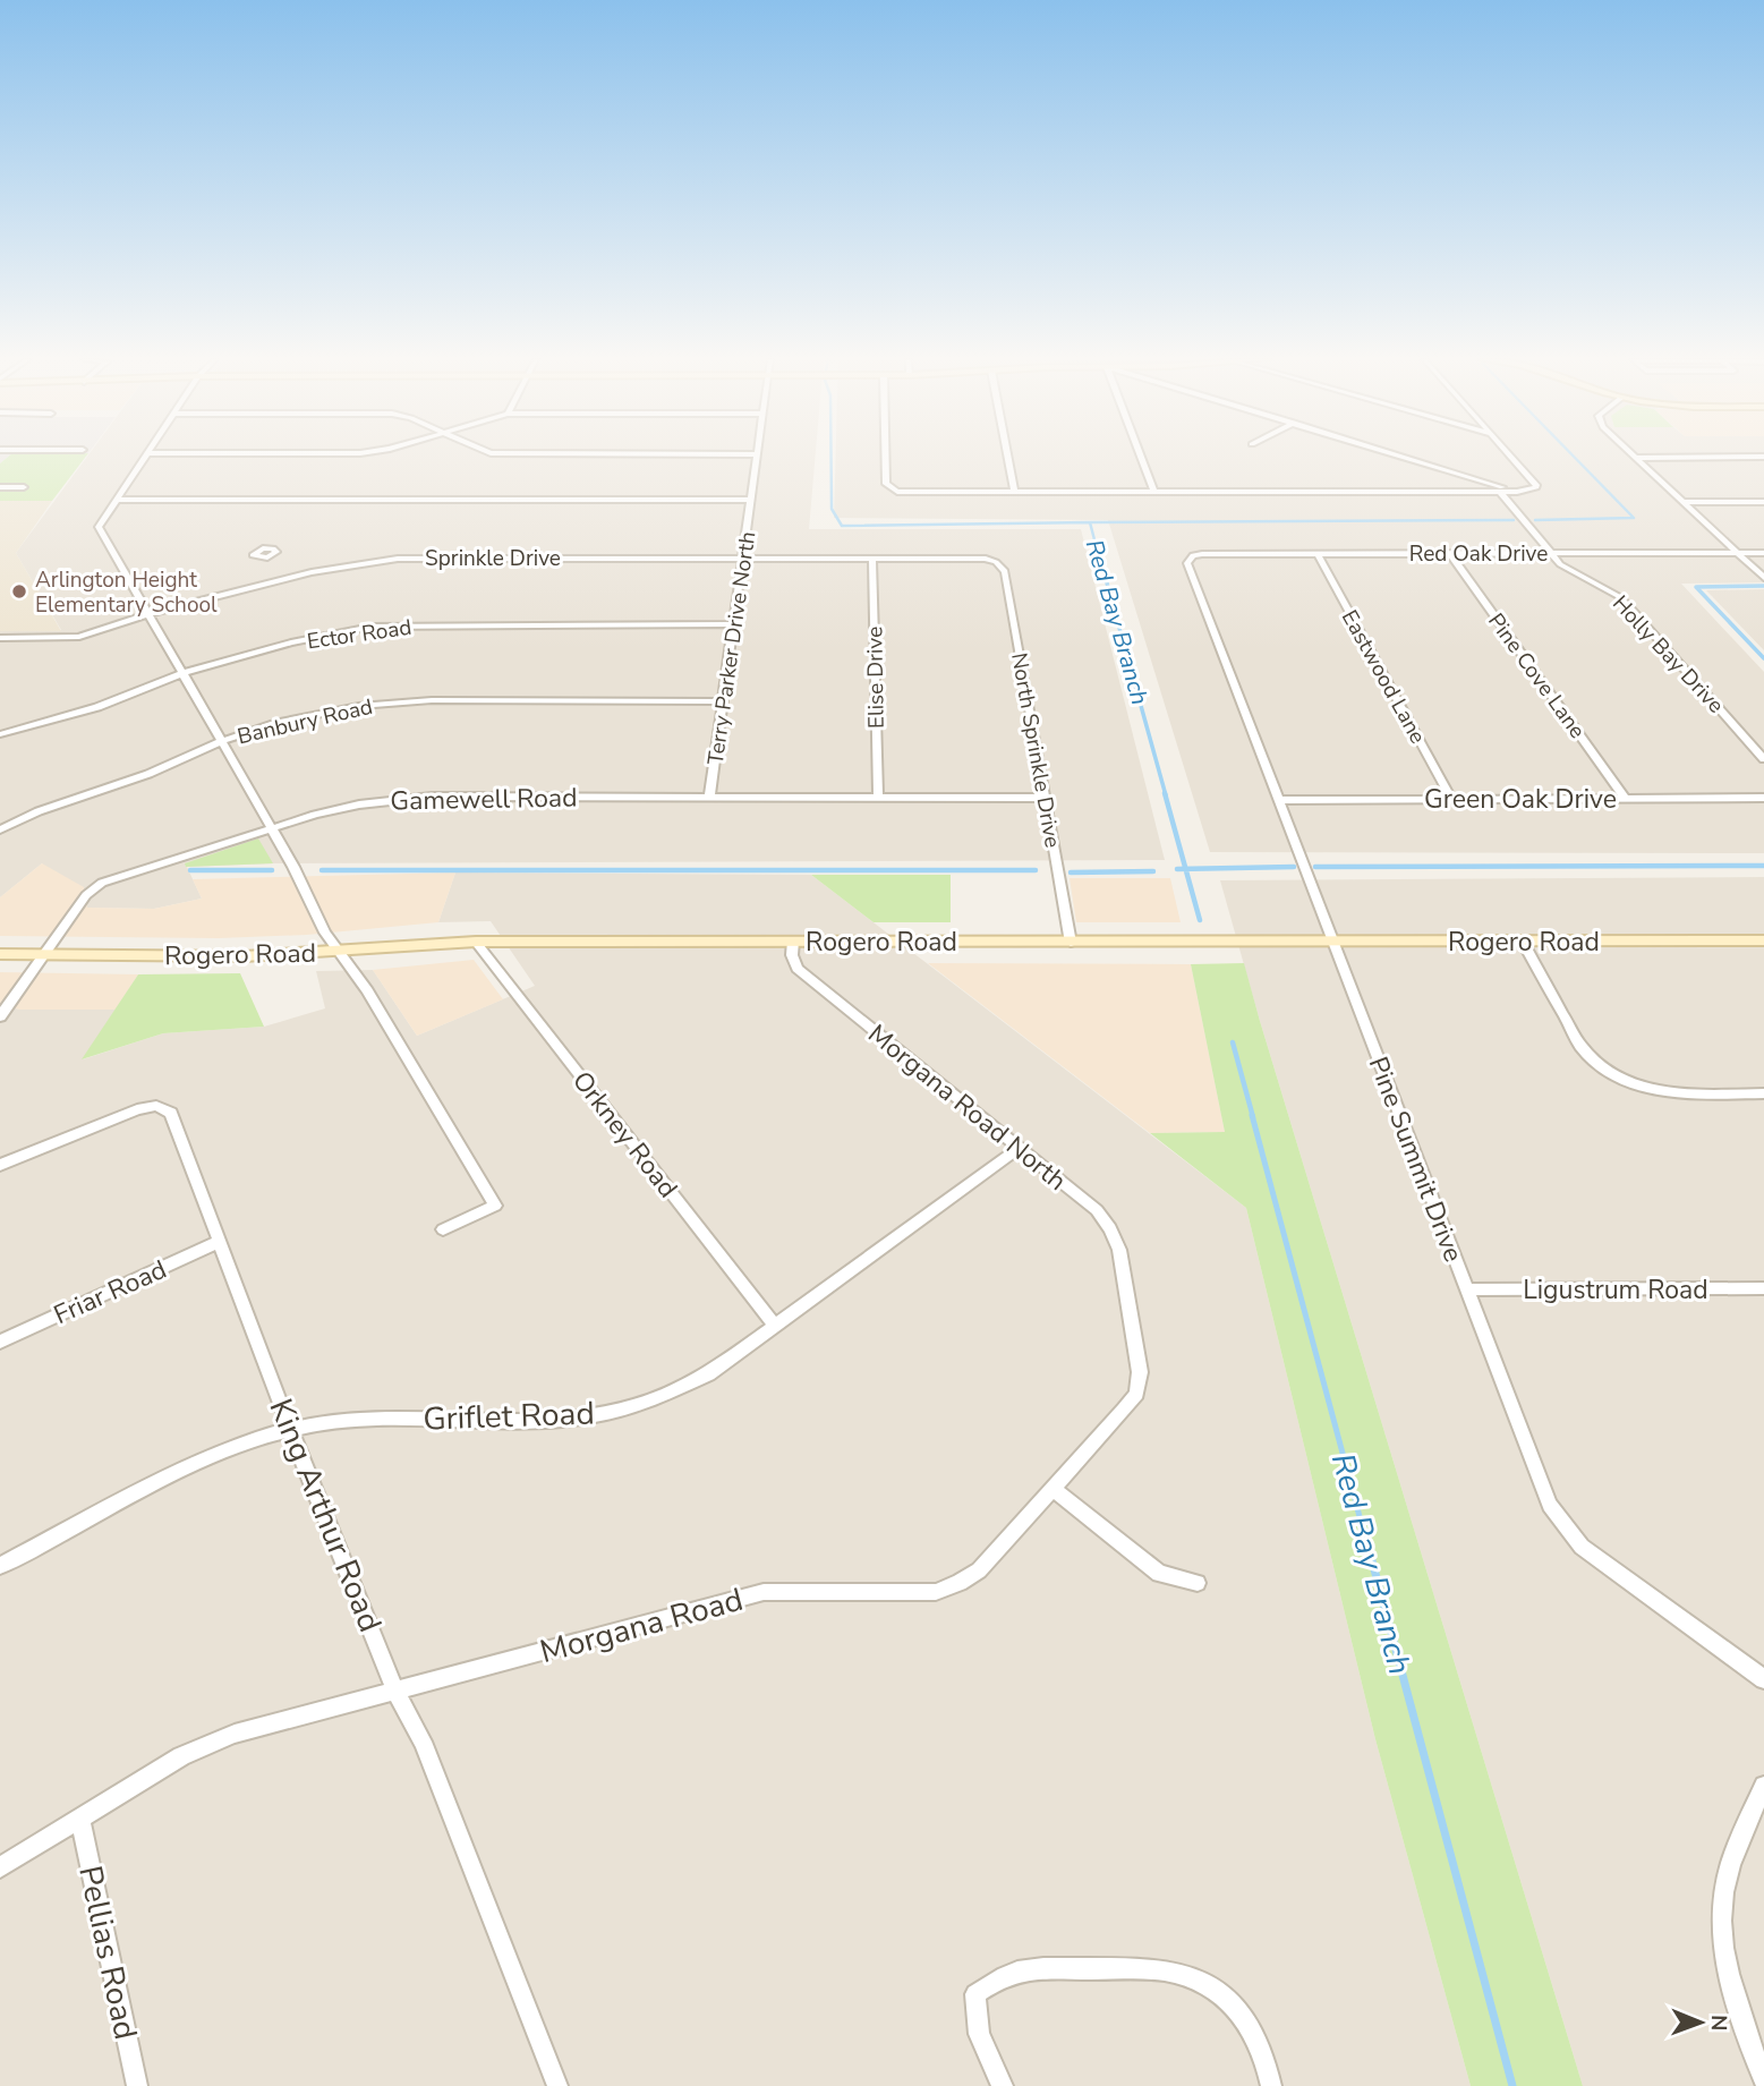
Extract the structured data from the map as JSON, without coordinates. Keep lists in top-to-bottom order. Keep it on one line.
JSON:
{"streets":{"main road":["Rogero Road"],"street":["Red Oak Drive","Sprinkle Drive","Ector Road","Terry Parker Drive North","Holly Bay Drive","Pine Cove Lane","Eastwood Lane","Elise Drive","Banbury Road","North Sprinkle Drive","Gamewell Road","Green Oak Drive","Morgana Road North","Orkney Road","Pine Summit Drive","Ligustrum Road","Friar Road","Griflet Road","King Arthur Road","Morgana Road","Pellias Road"]},"crossings":[["Red Oak Drive","Holly Bay Drive"],["Red Oak Drive","Pine Cove Lane"],["Red Oak Drive","Eastwood Lane"],["Red Oak Drive","Pine Summit Drive"],["Sprinkle Drive","Terry Parker Drive North"],["Sprinkle Drive","Elise Drive"],["Sprinkle Drive","North Sprinkle Drive"],["Ector Road","Terry Parker Drive North"],["Terry Parker Drive North","Banbury Road"],["Terry Parker Drive North","Gamewell Road"],["Pine Cove Lane","Green Oak Drive"],["Eastwood Lane","Green Oak Drive"],["Elise Drive","Gamewell Road"],["North Sprinkle Drive","Gamewell Road"],["North Sprinkle Drive","Rogero Road"],["Gamewell Road","Rogero Road"],["Green Oak Drive","Pine Summit Drive"],["Rogero Road","Morgana Road North"],["Rogero Road","Orkney Road"],["Rogero Road","Pine Summit Drive"],["Morgana Road North","Griflet Road"],["Morgana Road North","Morgana Road"],["Orkney Road","Griflet Road"],["Pine Summit Drive","Ligustrum Road"],["Friar Road","King Arthur Road"],["Griflet Road","King Arthur Road"],["King Arthur Road","Morgana Road"],["Morgana Road","Pellias Road"]],"water":["Red Bay Branch"],"places":["Arlington Height Elementary School"],"north":"right"}
